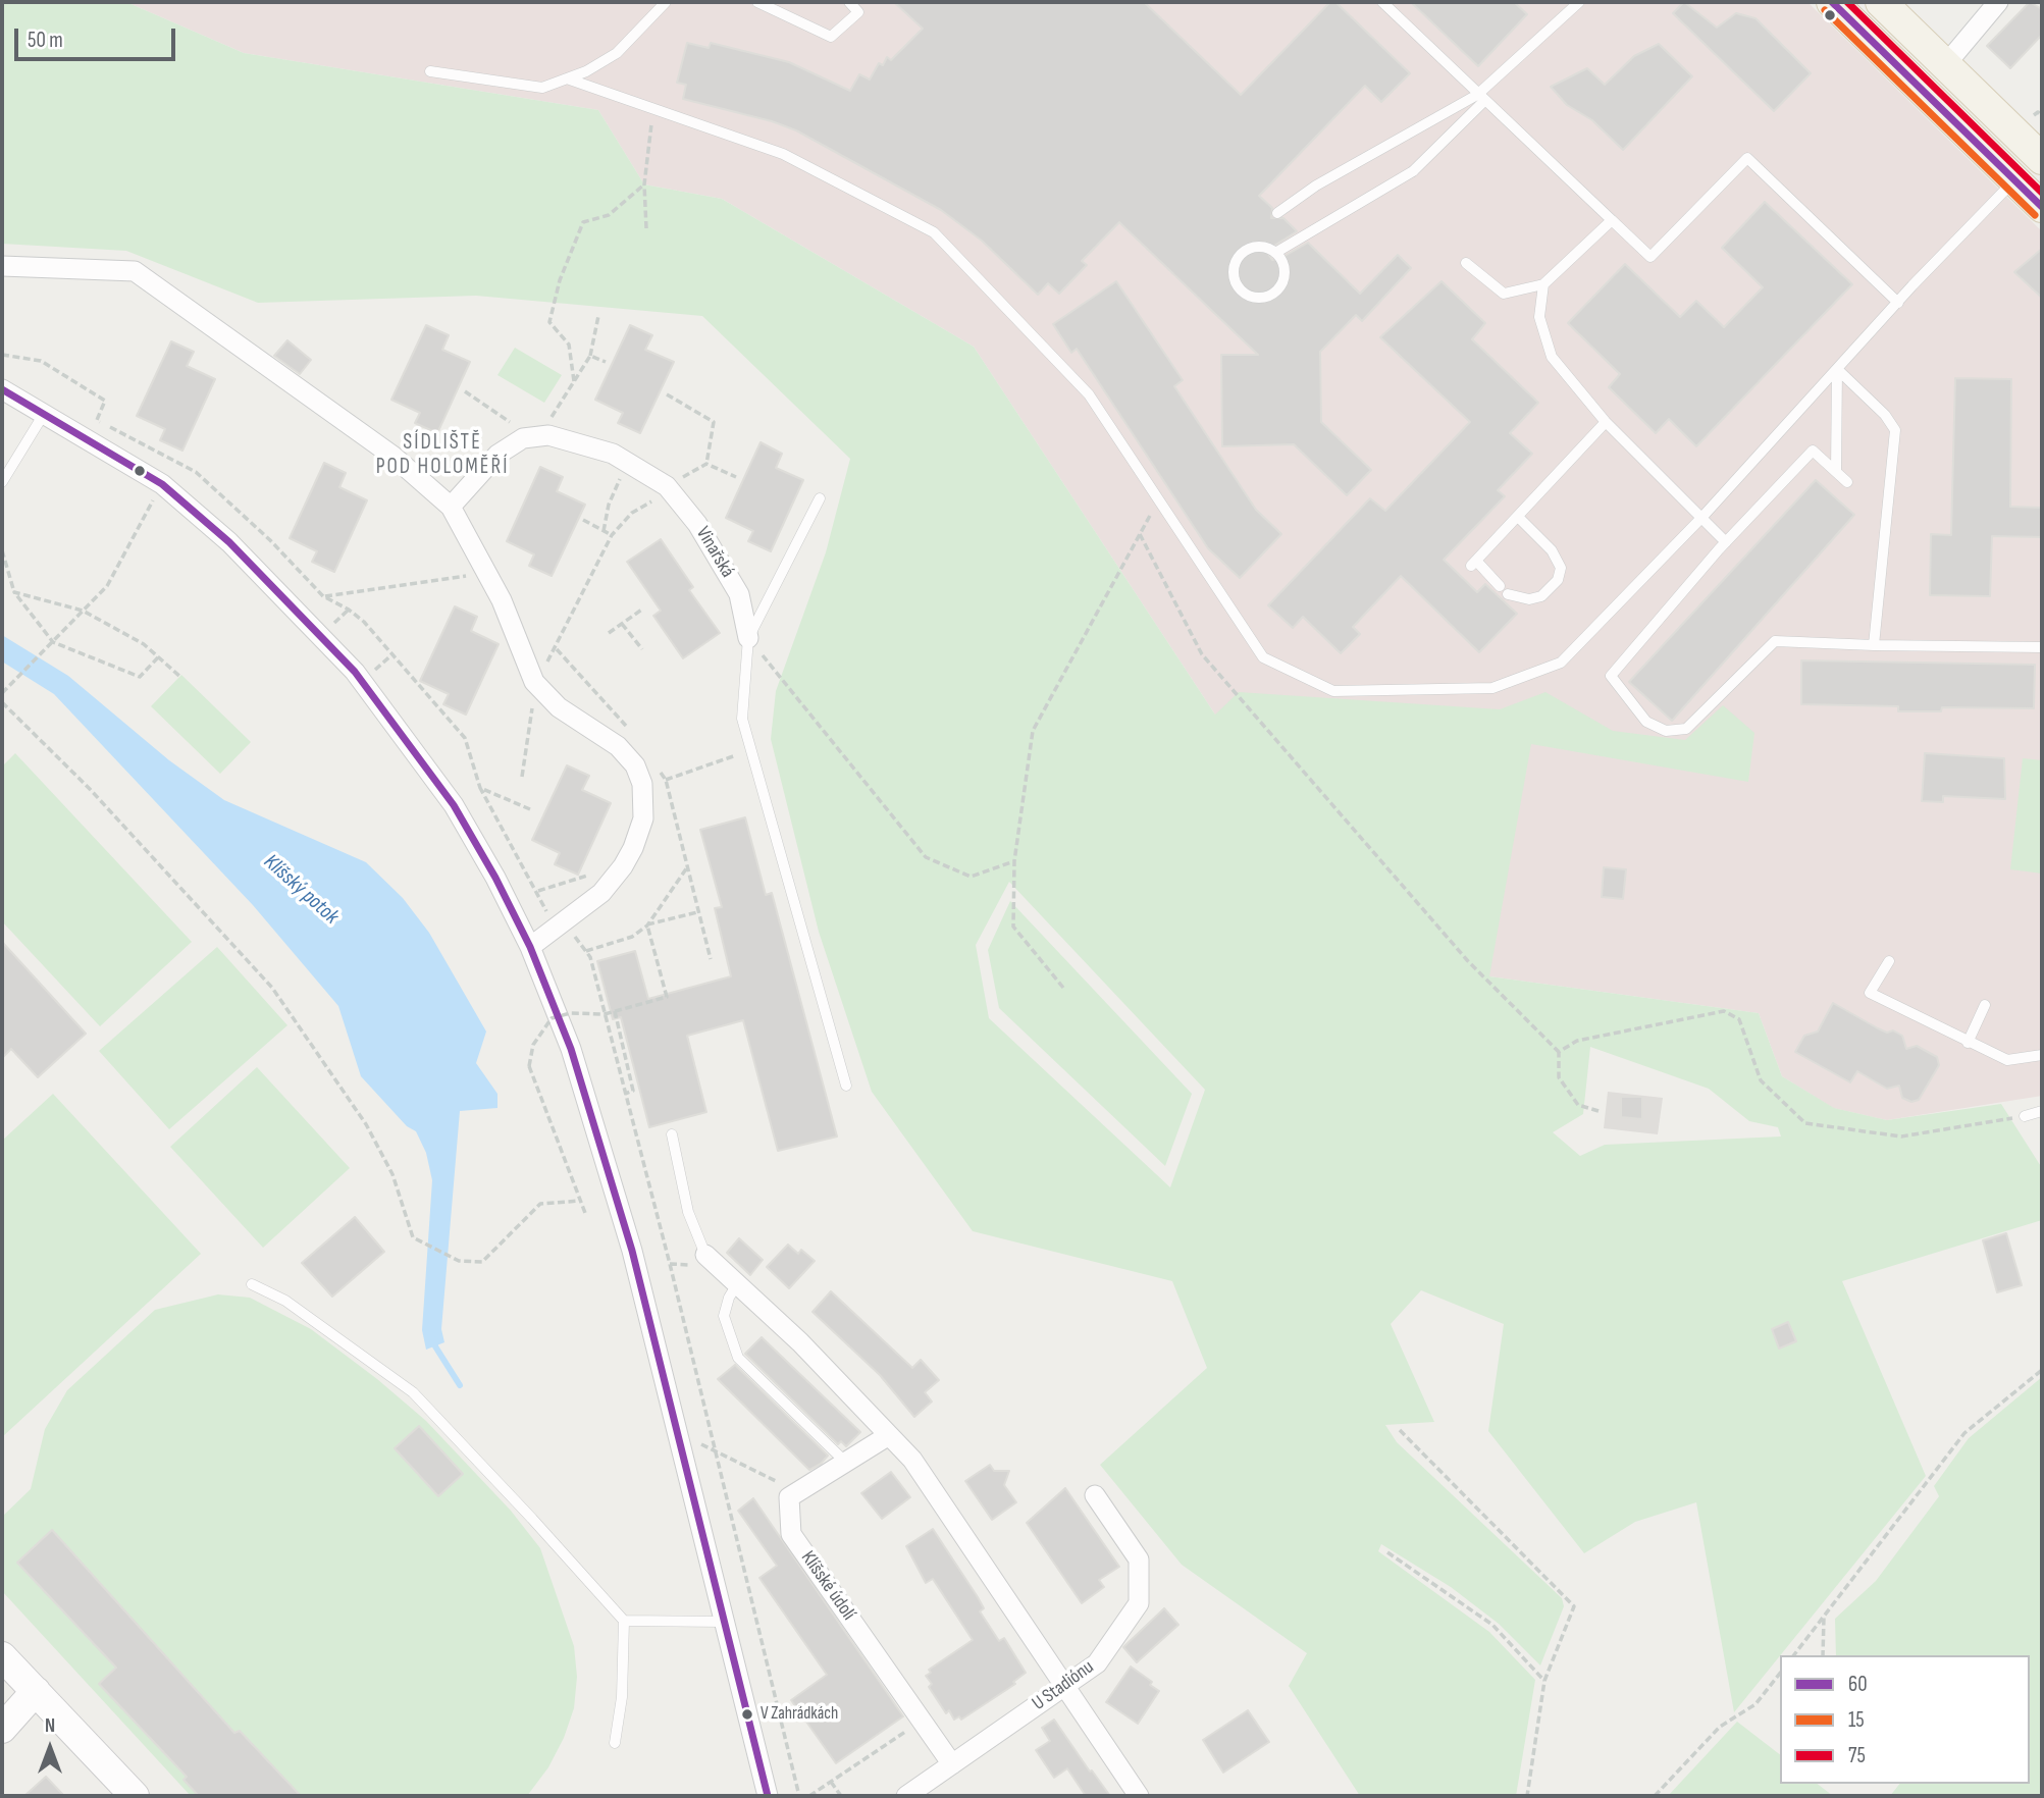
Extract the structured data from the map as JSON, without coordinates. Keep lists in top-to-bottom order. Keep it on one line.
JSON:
{"streets":{"street":["Vinařská","Klíšské údolí","U Stadiónu"]},"crossings":[["Klíšské údolí","U Stadiónu"]],"districts":["SÍDLIŠTĚ POD HOLOMĚŘÍ"],"water":["Klíšský potok"],"places":["V Zahrádkách"],"lines":["transit line 60","transit line 75","transit line 15"],"legend":["60","15","75"],"scale_bar":"50 m","north":"top"}
